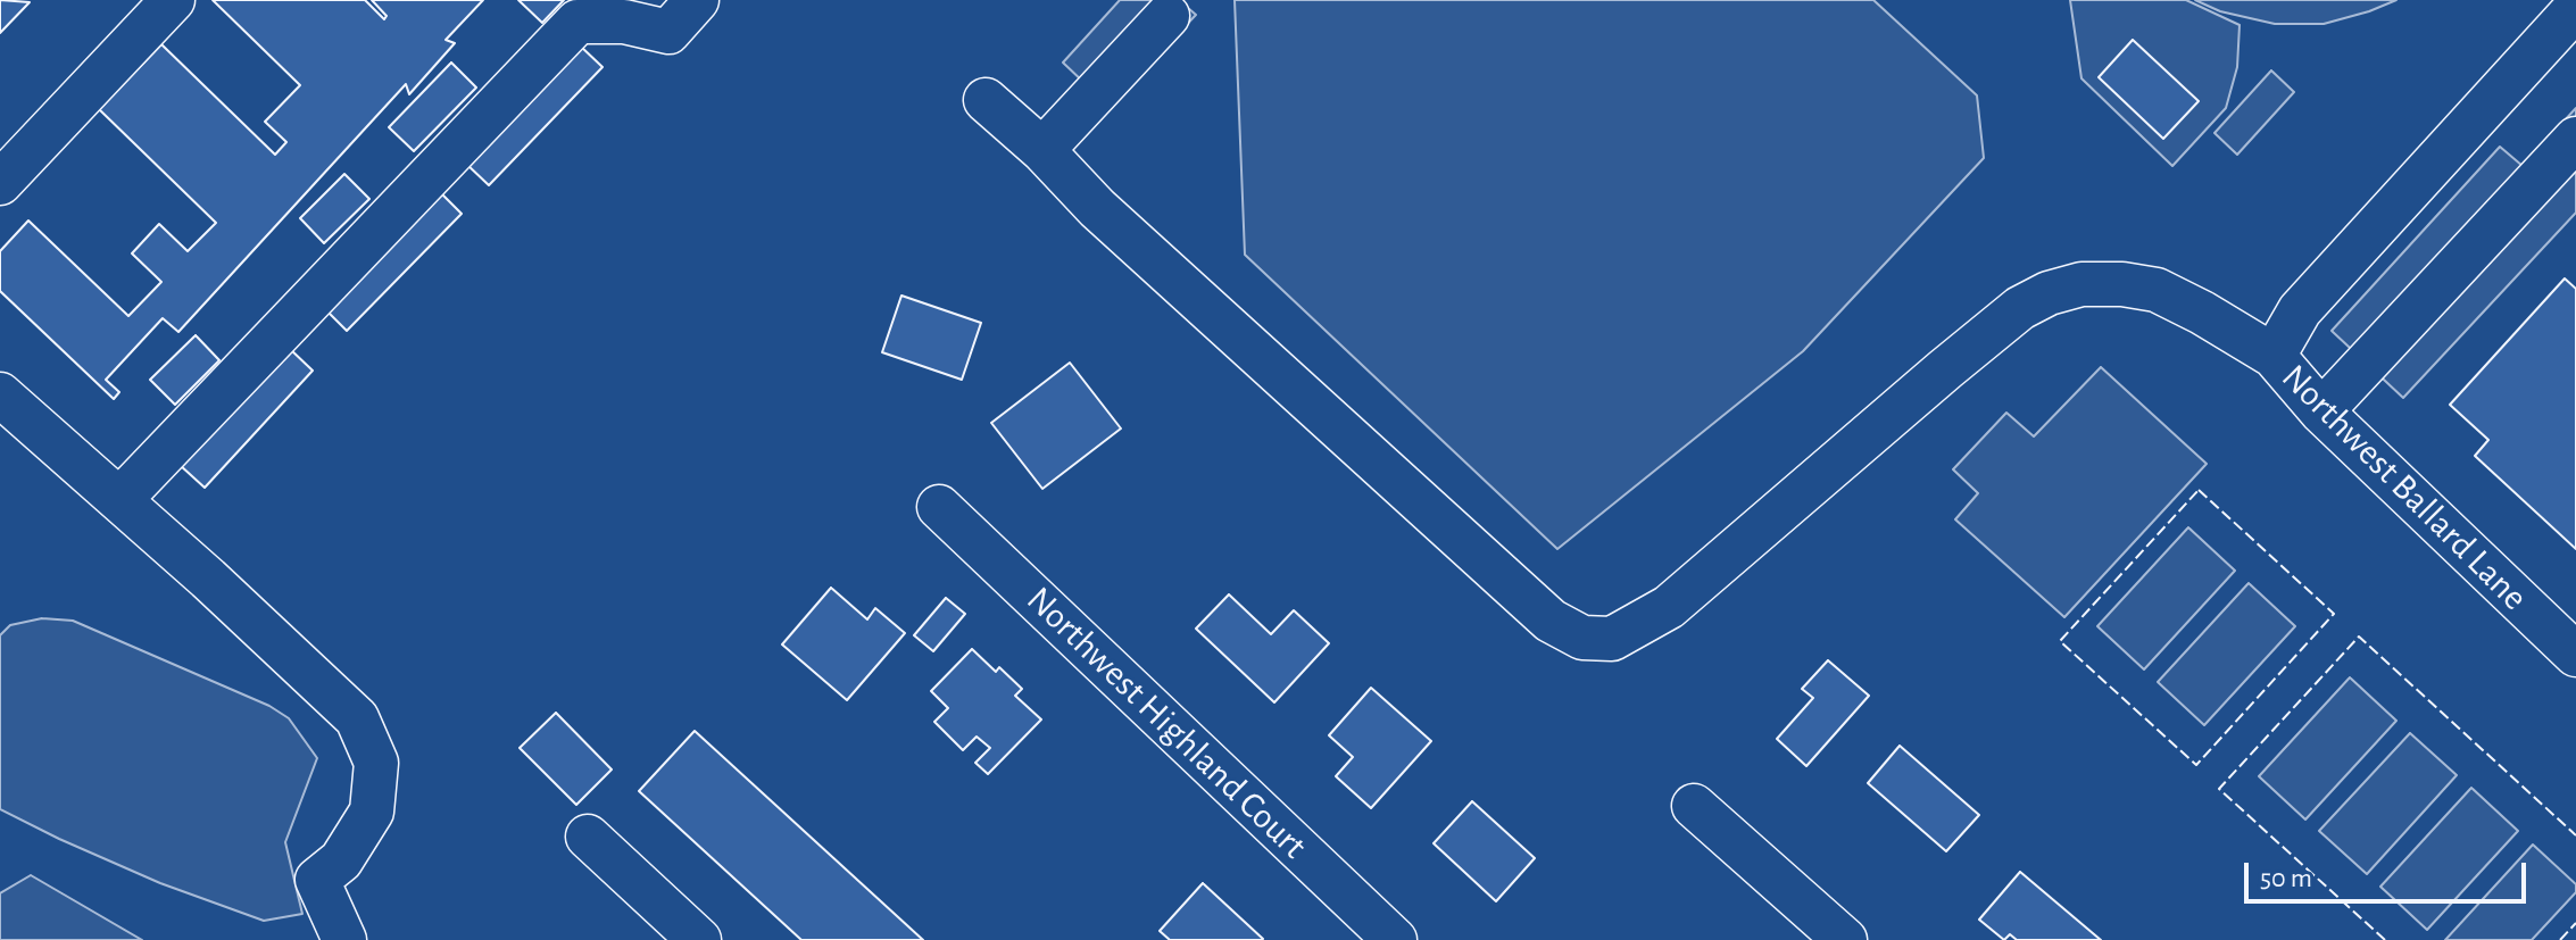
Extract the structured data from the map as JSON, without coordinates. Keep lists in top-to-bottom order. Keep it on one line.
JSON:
{"streets":{"street":["Northwest Ballard Lane","Northwest Highland Court"]},"scale_bar":"50 m"}
